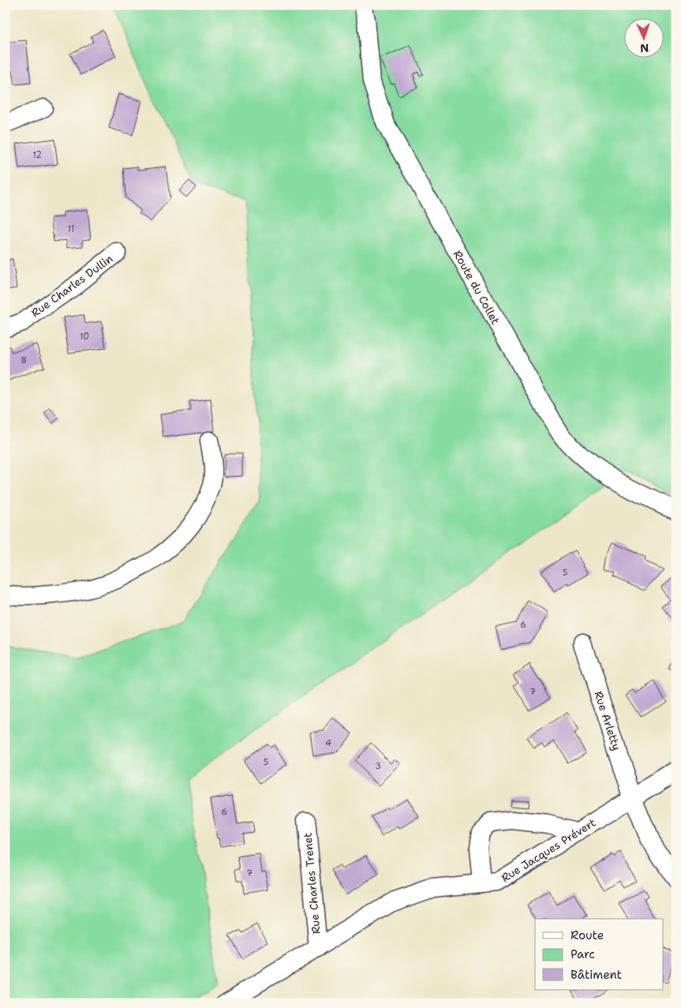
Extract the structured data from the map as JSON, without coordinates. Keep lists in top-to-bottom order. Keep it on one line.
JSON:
{"streets":{"street":["Rue Charles Dullin","Route du Collet","Rue Arletty","Rue Jacques Prévert","Rue Charles Trenet"]},"crossings":[["Rue Arletty","Rue Jacques Prévert"],["Rue Jacques Prévert","Rue Charles Trenet"]],"house_numbers":["12","11","10","8","5","6","7","4","5","3","6","7"],"legend":["Route","Parc","Bâtiment"],"north":"bottom"}
